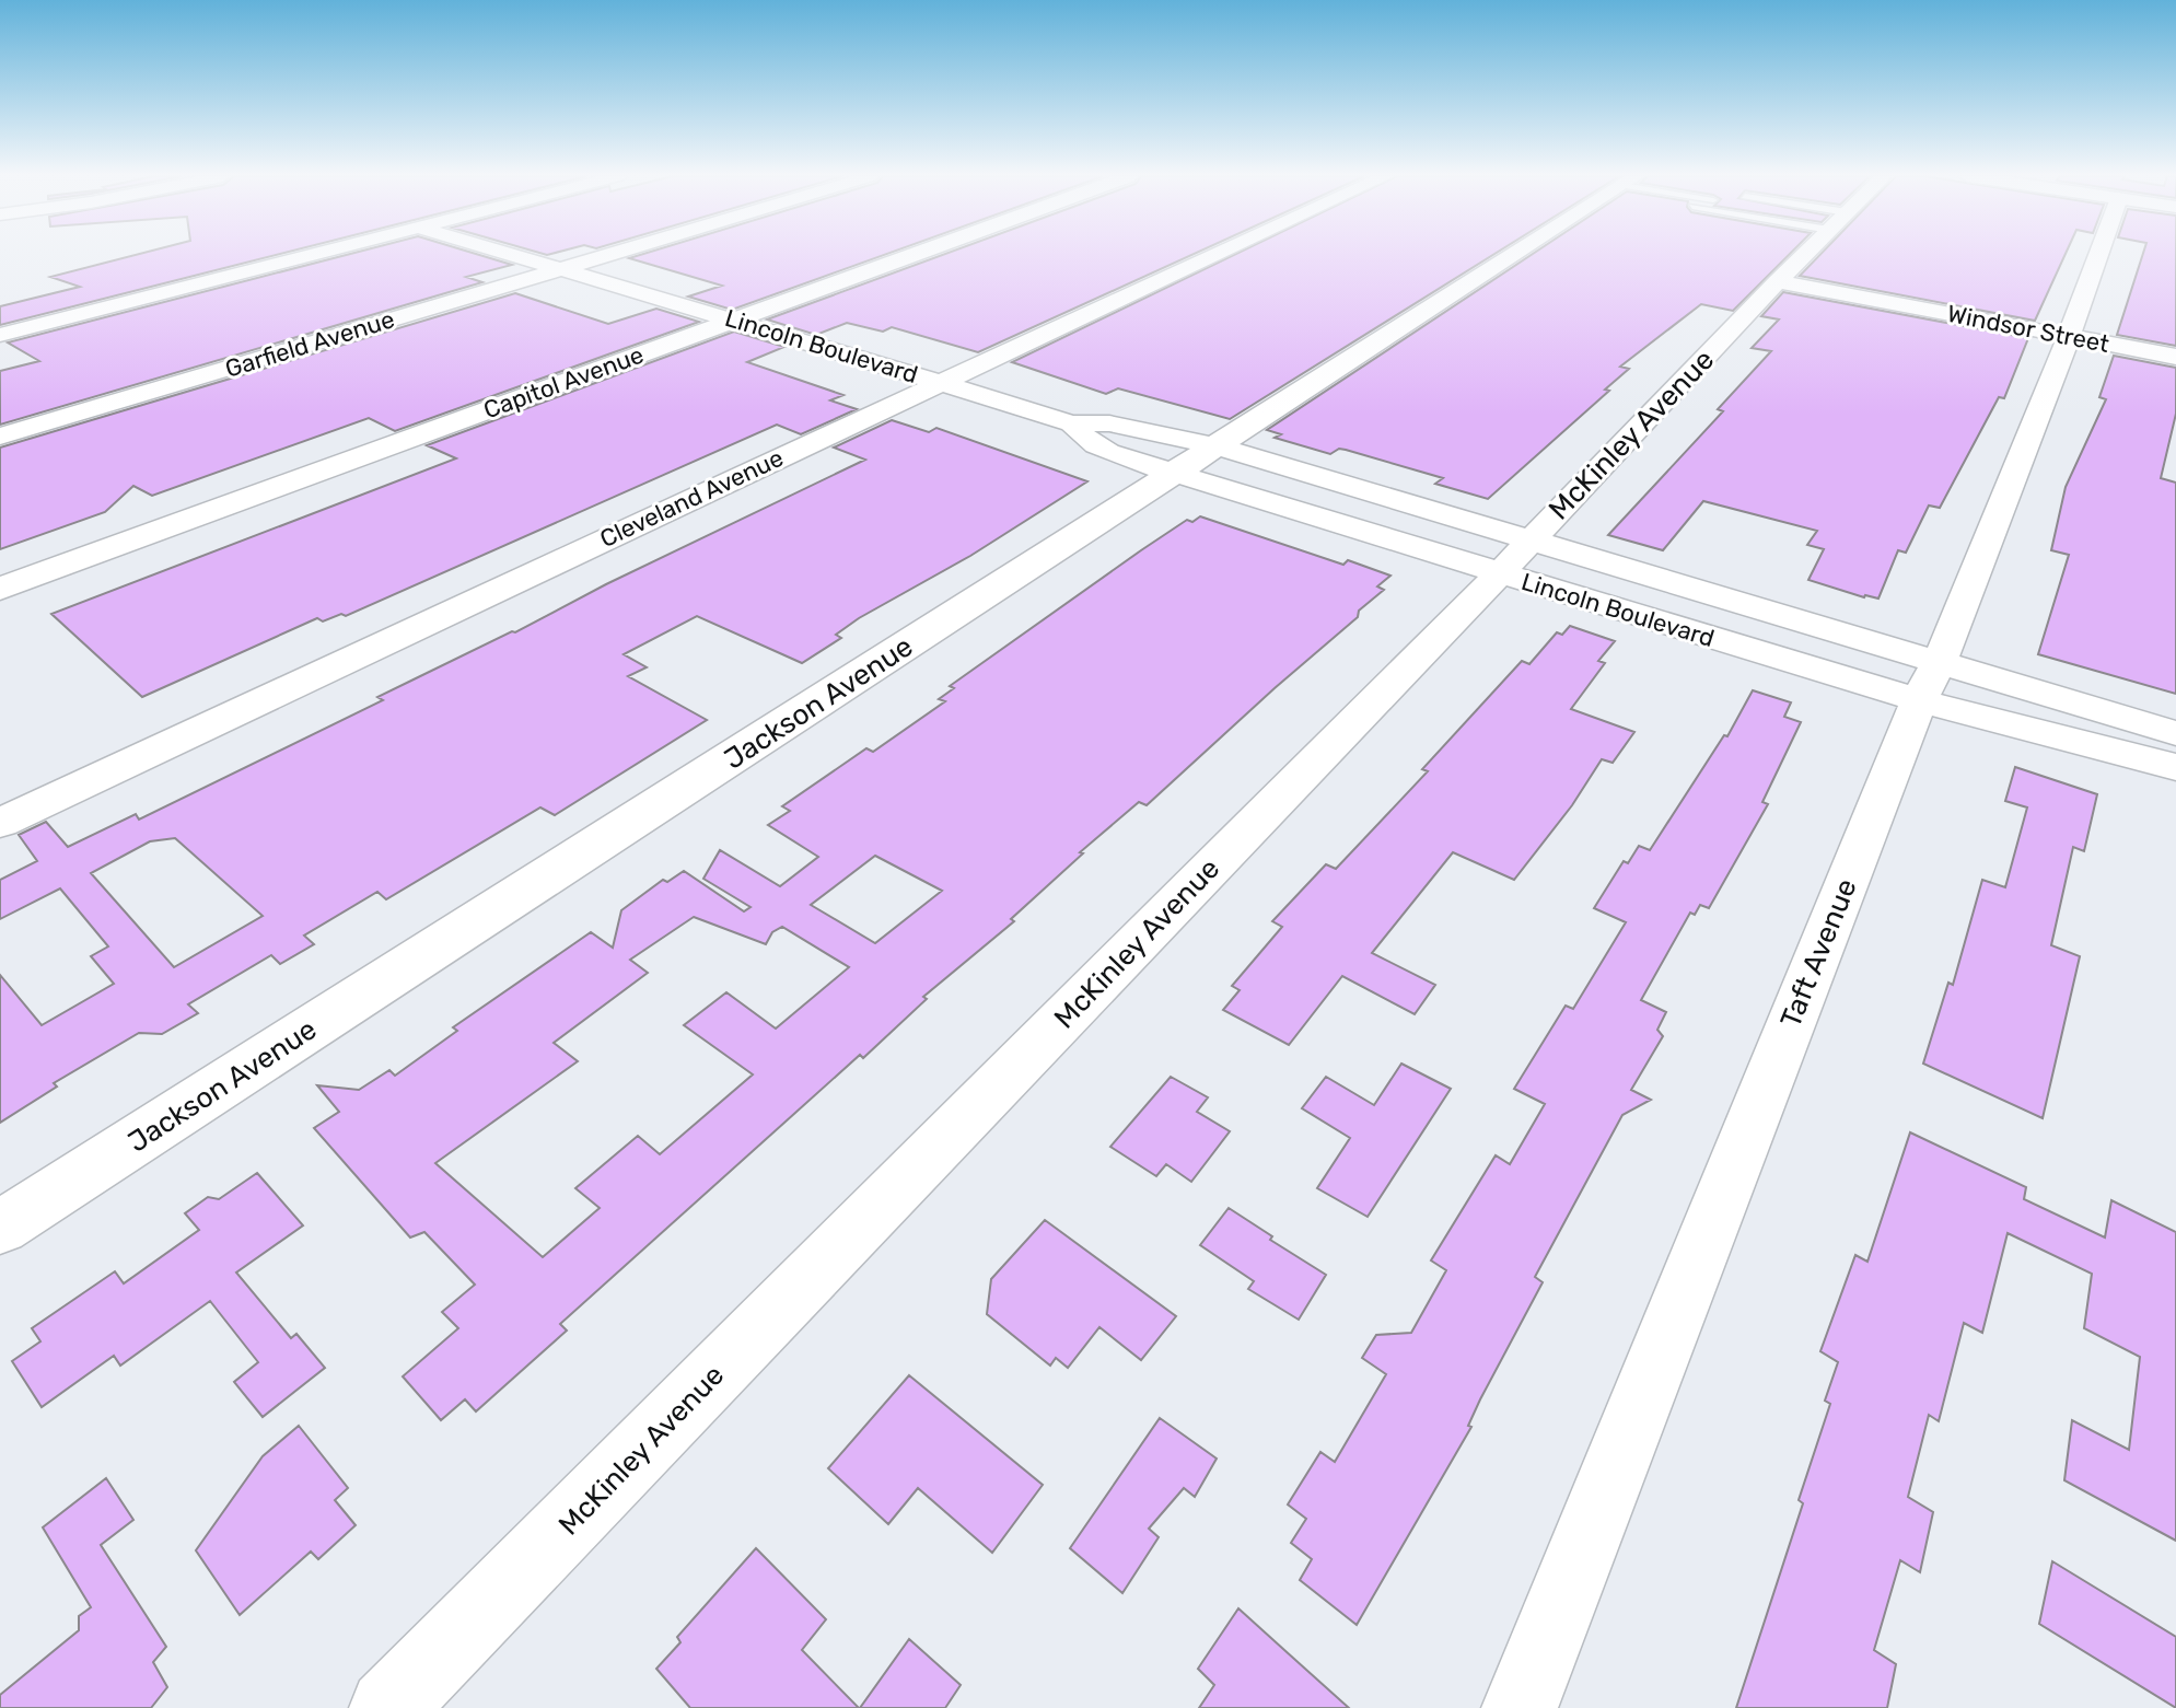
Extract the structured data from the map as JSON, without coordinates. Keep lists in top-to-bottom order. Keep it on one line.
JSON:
{"streets":{"main road":["Capitol Avenue"],"street":["Windsor Street","Garfield Avenue","Lincoln Boulevard","McKinley Avenue","Cleveland Avenue","Jackson Avenue","Taft Avenue"]},"crossings":[["Windsor Street","McKinley Avenue"],["Windsor Street","Taft Avenue"],["Garfield Avenue","Lincoln Boulevard"],["Lincoln Boulevard","Capitol Avenue"],["Lincoln Boulevard","McKinley Avenue"],["Lincoln Boulevard","Cleveland Avenue"],["Lincoln Boulevard","Jackson Avenue"],["Lincoln Boulevard","Taft Avenue"]]}
